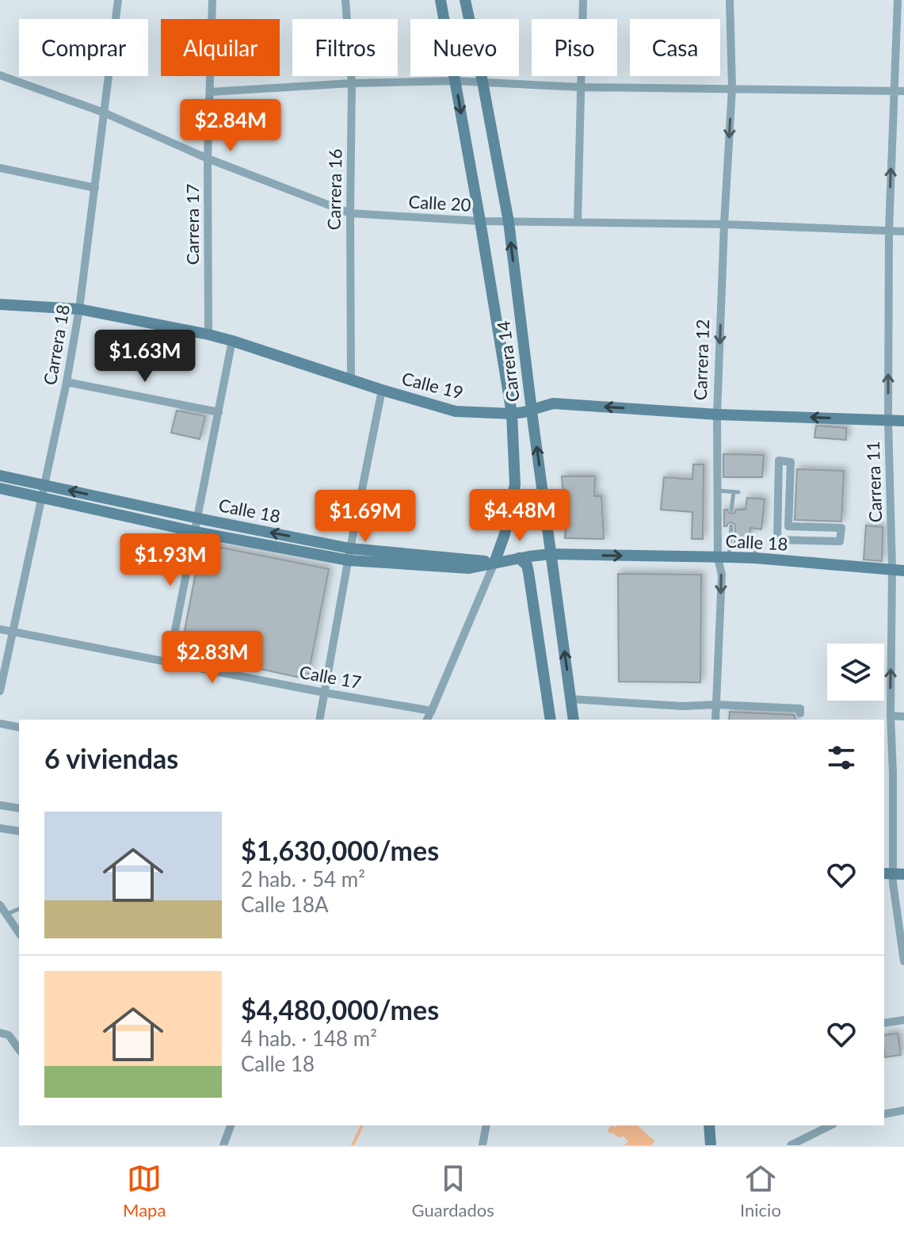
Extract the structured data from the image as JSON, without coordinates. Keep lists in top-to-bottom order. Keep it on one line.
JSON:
{"streets":{"street":["Carrera 16","Calle 20","Carrera 17","Carrera 18","Carrera 12","Carrera 14","Calle 19","Carrera 11","Calle 18","Calle 17"]},"crossings":[["Carrera 16","Calle 20"],["Carrera 16","Calle 19"],["Calle 20","Carrera 17"],["Calle 20","Carrera 18"],["Calle 20","Carrera 12"],["Calle 20","Carrera 14"],["Calle 20","Carrera 11"],["Carrera 17","Calle 19"],["Carrera 18","Calle 19"],["Carrera 18","Calle 18"],["Carrera 18","Calle 17"],["Carrera 12","Calle 19"],["Carrera 12","Calle 18"],["Carrera 14","Calle 19"],["Carrera 14","Calle 18"],["Calle 19","Carrera 11"],["Carrera 11","Calle 18"]],"one_way":["Carrera 12","Calle 19","Carrera 11"],"page":{"chip":["Comprar","Alquilar","Filtros","Nuevo","Piso","Casa"],"price":["$2.84M","$1.63M","$4.48M","$1.69M","$1.93M","$2.83M"],"heading":"6 viviendas","list":[{"name":"$1,630,000/mes","note":"2 hab. · 54 m² · Calle 18A"},{"name":"$4,480,000/mes","note":"4 hab. · 148 m² · Calle 18"}],"tabs":["Mapa","Guardados","Inicio"]}}
